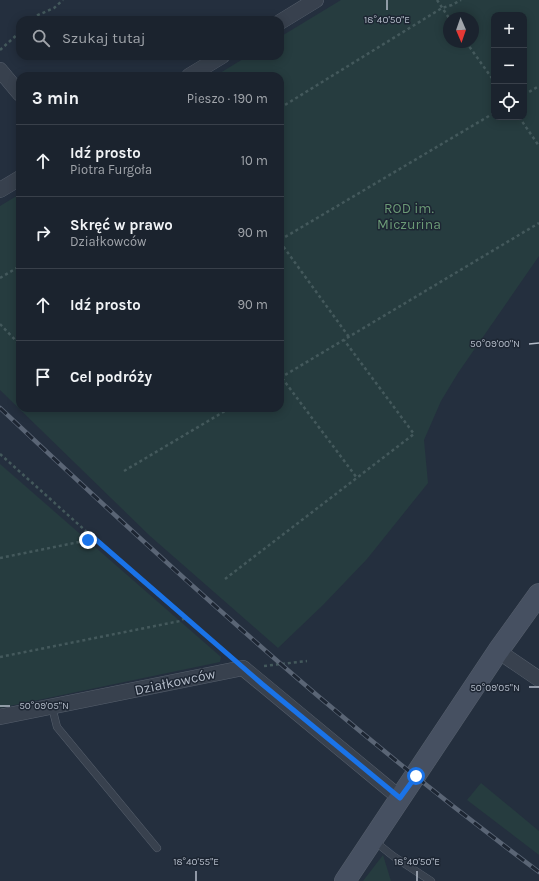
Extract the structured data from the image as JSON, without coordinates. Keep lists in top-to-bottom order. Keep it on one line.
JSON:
{"streets":{"street":["Działkowców"]},"parks":["ROD im. Miczurina"],"north":"bottom","page":{"map_buttons":["+","−"],"search":"Szukaj tutaj","heading":["3 min","Pieszo · 190 m"],"list":[["Idź prosto","Piotra Furgoła","10 m"],["Skręć w prawo","Działkowców","90 m"],["Idź prosto","90 m"],"Cel podróży"]},"coordinates":["18°40'50\"E","50°09'00\"N","50°09'05\"N","18°40'55\"E"]}
